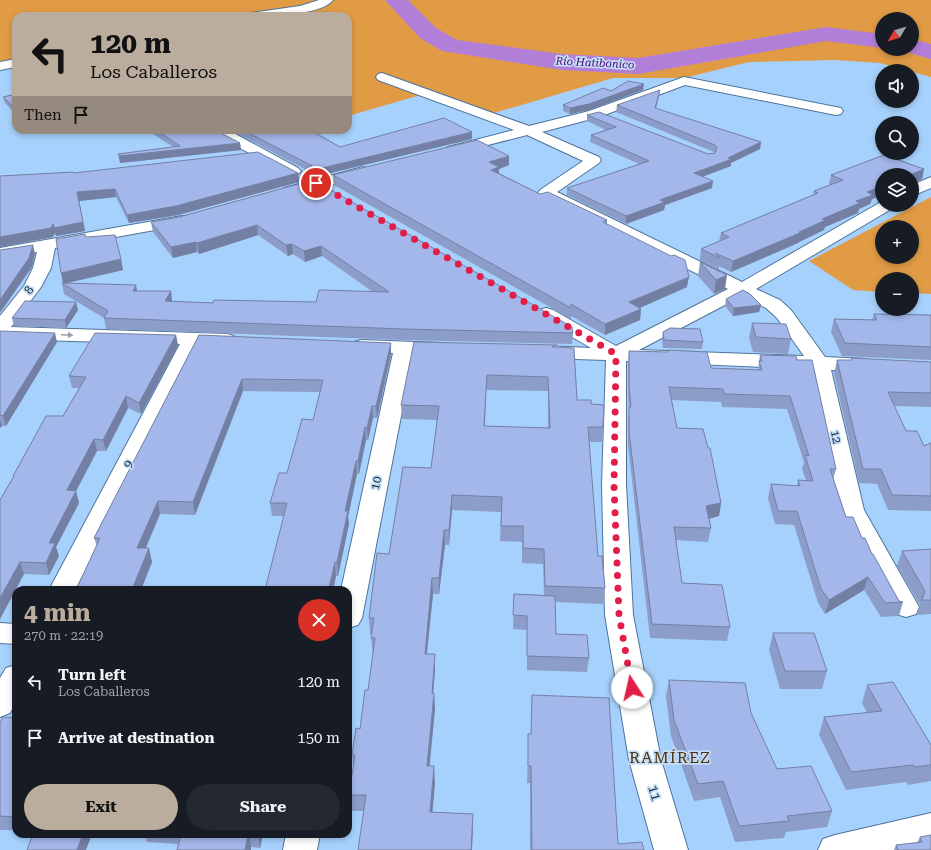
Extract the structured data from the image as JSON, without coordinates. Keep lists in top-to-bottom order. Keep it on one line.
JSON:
{"streets":{"street":["8","12","9","10","11"]},"districts":["RAMÍREZ"],"water":["Río Hatibonico"],"north":"bottom left","page":{"map_buttons":["+","−"],"turn":["120 m","Los Caballeros"],"then":"Then","heading":["4 min","270 m · 22:19"],"list":[{"name":"Turn left","note":"Los Caballeros","value":"120 m"},{"name":"Arrive at destination","value":"150 m"}],"buttons":["Exit","Share"]}}
